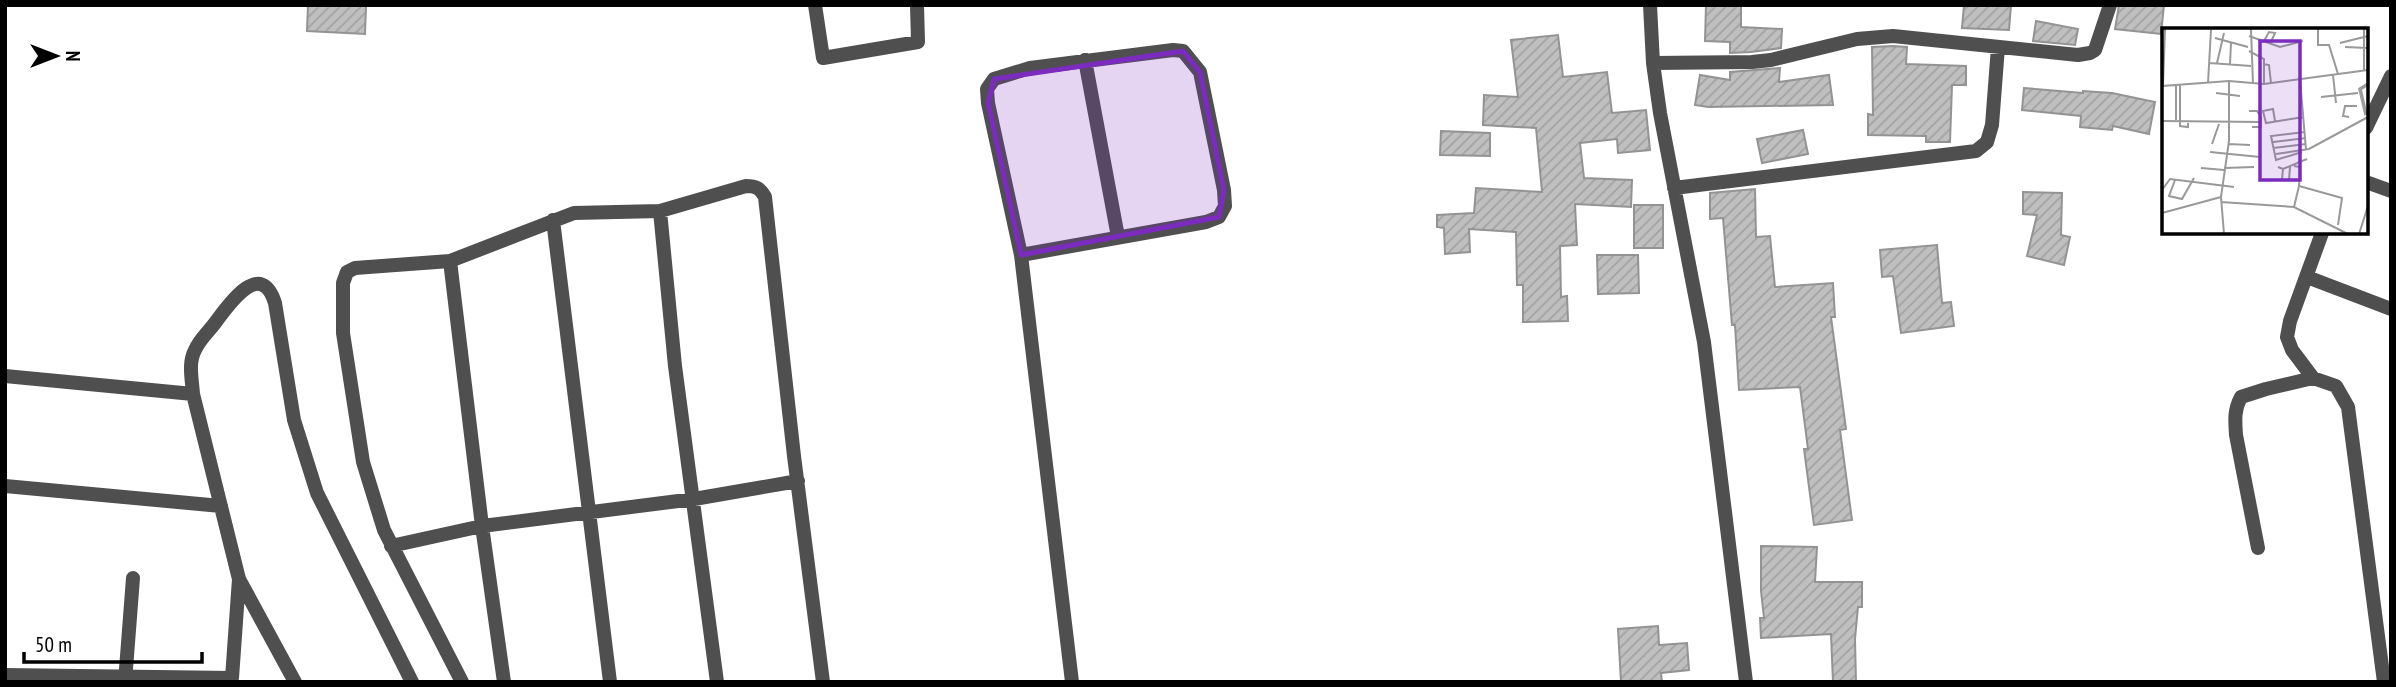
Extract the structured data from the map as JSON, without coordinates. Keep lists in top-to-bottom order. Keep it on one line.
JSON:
{"scale_bar":"50 m","north":"right"}
